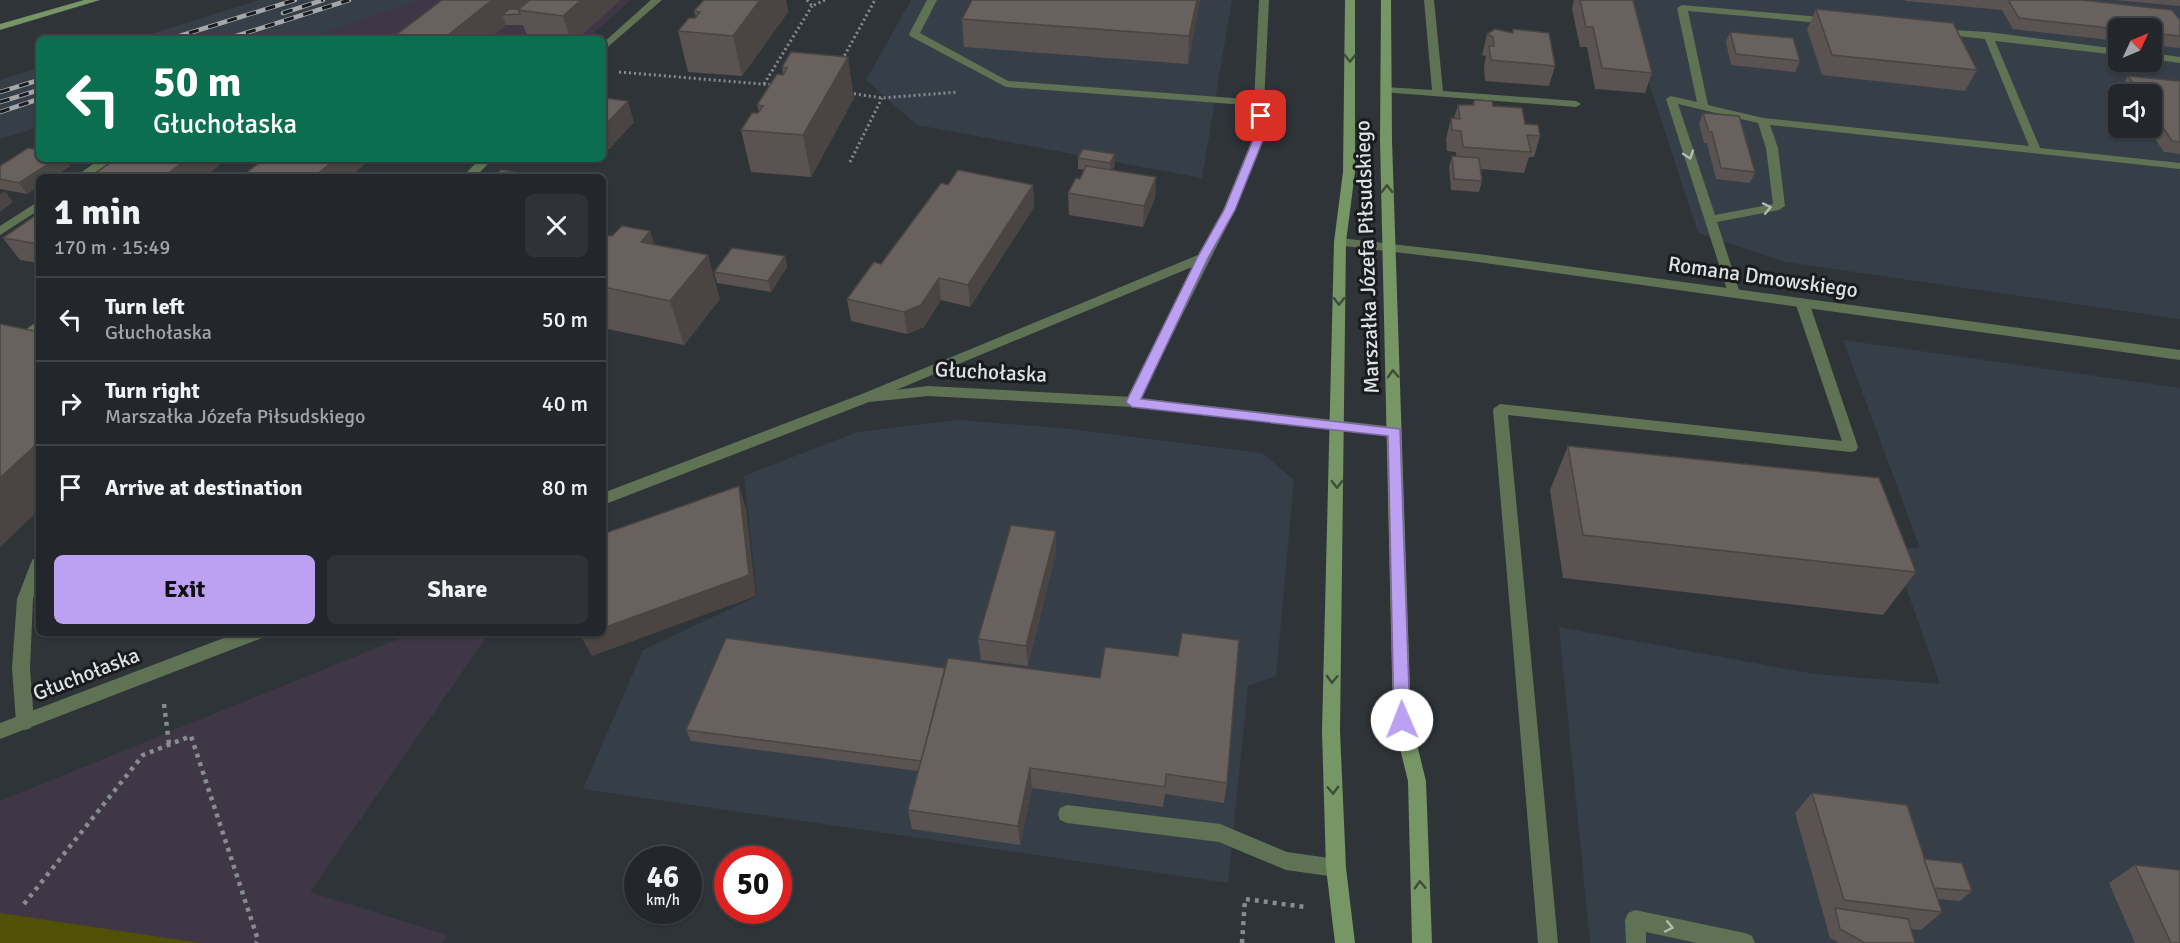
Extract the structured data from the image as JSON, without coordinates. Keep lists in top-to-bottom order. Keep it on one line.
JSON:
{"streets":{"main road":["Marszałka Józefa Piłsudskiego"],"street":["Romana Dmowskiego","Głuchołaska"]},"crossings":[["Marszałka Józefa Piłsudskiego","Romana Dmowskiego"],["Marszałka Józefa Piłsudskiego","Głuchołaska"]],"north":"top right","page":{"turn":["50 m","Głuchołaska"],"heading":["1 min","170 m · 15:49"],"list":[{"name":"Turn left","note":"Głuchołaska","value":"50 m"},{"name":"Turn right","note":"Marszałka Józefa Piłsudskiego","value":"40 m"},{"name":"Arrive at destination","value":"80 m"}],"buttons":["Exit","Share"],"speed":"46 km/h","limit":"50"}}
